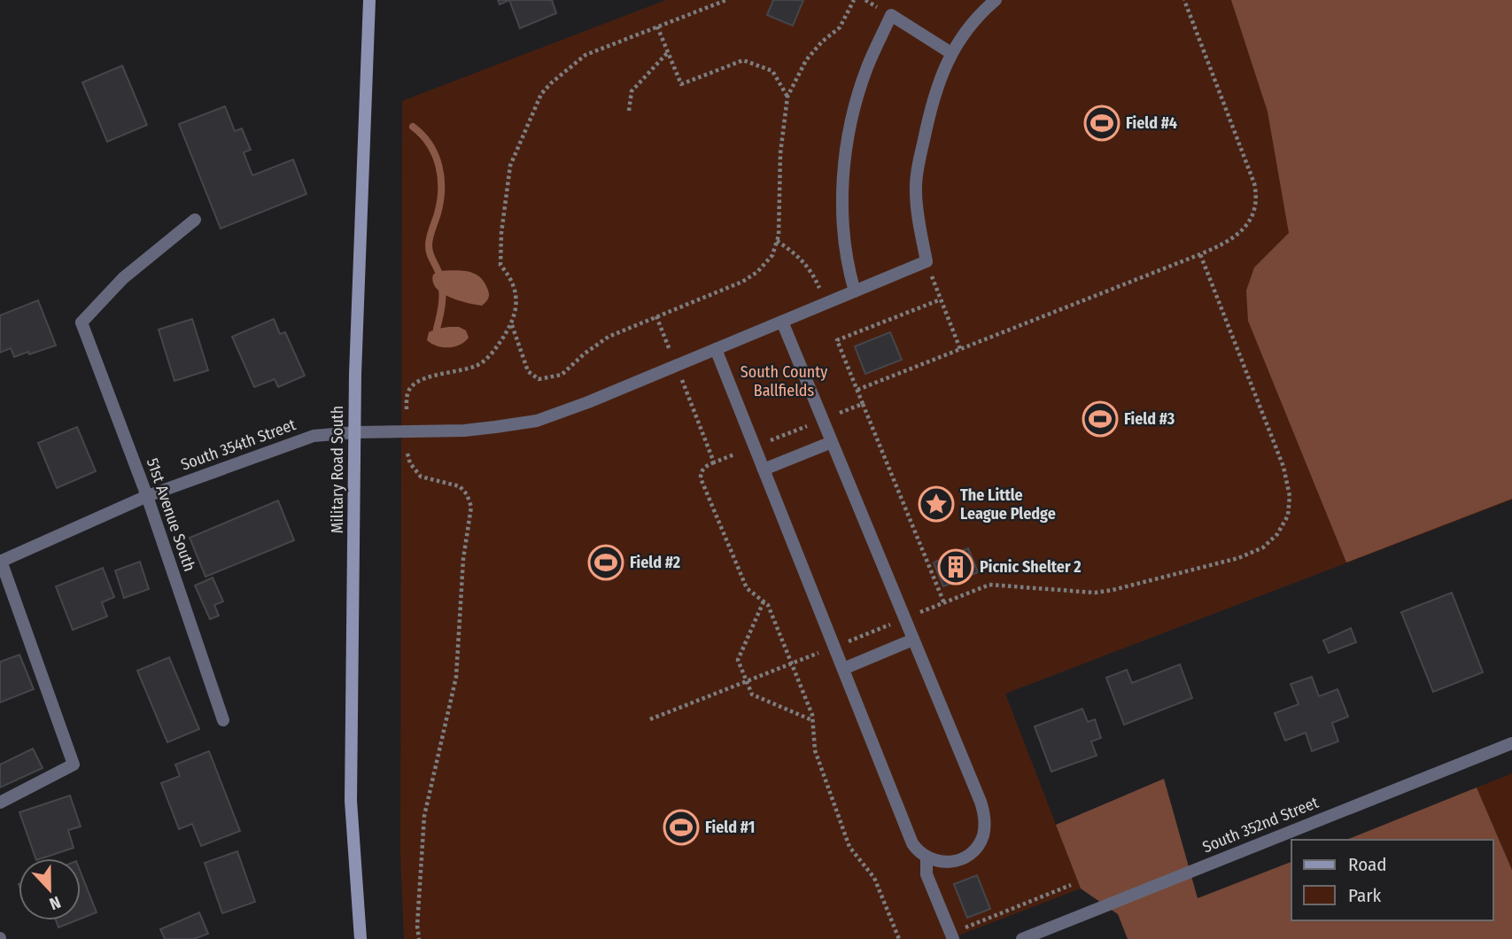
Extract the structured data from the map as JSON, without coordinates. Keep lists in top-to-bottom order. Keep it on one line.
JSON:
{"streets":{"main road":["Military Road South"],"street":["South 354th Street","51st Avenue South","South 352nd Street"]},"crossings":[["South 354th Street","Military Road South"],["South 354th Street","51st Avenue South"]],"parks":["South County Ballfields"],"places":{"sports":["Field #4","Field #3","Field #2","Field #1"],"place":["The Little League Pledge"],"building":["Picnic Shelter 2"]},"legend":["Road","Park"],"north":"bottom"}
